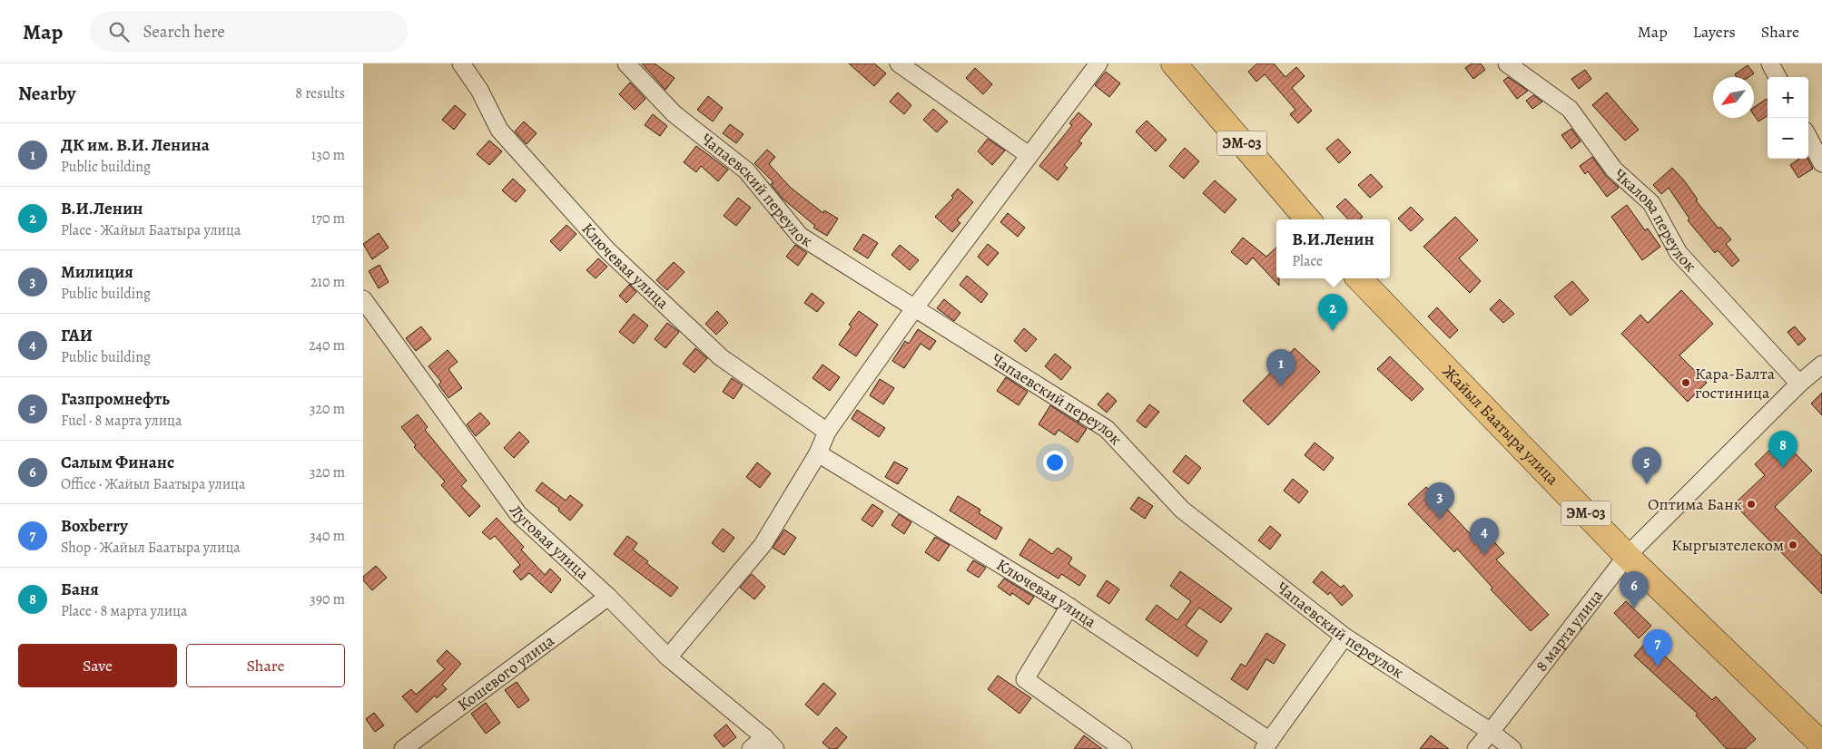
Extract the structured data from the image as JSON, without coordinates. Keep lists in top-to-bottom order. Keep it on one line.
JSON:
{"streets":{"highway":["ЭМ-03","Жайыл Баатыра улица"],"street":["Чапаевский переулок","Чкалова переулок","Ключевая улица","Луговая улица","8 марта улица","Кошевого улица"]},"crossings":[["Чапаевский переулок","Ключевая улица"],["Чапаевский переулок","8 марта улица"],["Чкалова переулок","8 марта улица"],["Жайыл Баатыра улица","8 марта улица"],["Луговая улица","Кошевого улица"]],"places":["Кара-Балта гостиница","Оптима Банк","Кыргызтелеком"],"north":"bottom left","page":{"header":"Map","search":"Search here","nav":["Map","Layers","Share"],"heading":["Nearby","8 results"],"map_buttons":["+","−"],"list":[{"mark":"1","name":"ДК им. В.И. Ленина","note":"Public building","value":"130 m"},{"mark":"2","name":"В.И.Ленин","note":"Place · Жайыл Баатыра улица","value":"170 m"},{"mark":"3","name":"Милиция","note":"Public building","value":"210 m"},{"mark":"4","name":"ГАИ","note":"Public building","value":"240 m"},{"mark":"5","name":"Газпромнефть","note":"Fuel · 8 марта улица","value":"320 m"},{"mark":"6","name":"Салым Финанс","note":"Office · Жайыл Баатыра улица","value":"320 m"},{"mark":"7","name":"Boxberry","note":"Shop · Жайыл Баатыра улица","value":"340 m"},{"mark":"8","name":"Баня","note":"Place · 8 марта улица","value":"390 m"}],"popup":["В.И.Ленин","Place"],"pins":["2","1","8","5","3","4","6","7"],"buttons":["Save","Share"]}}
